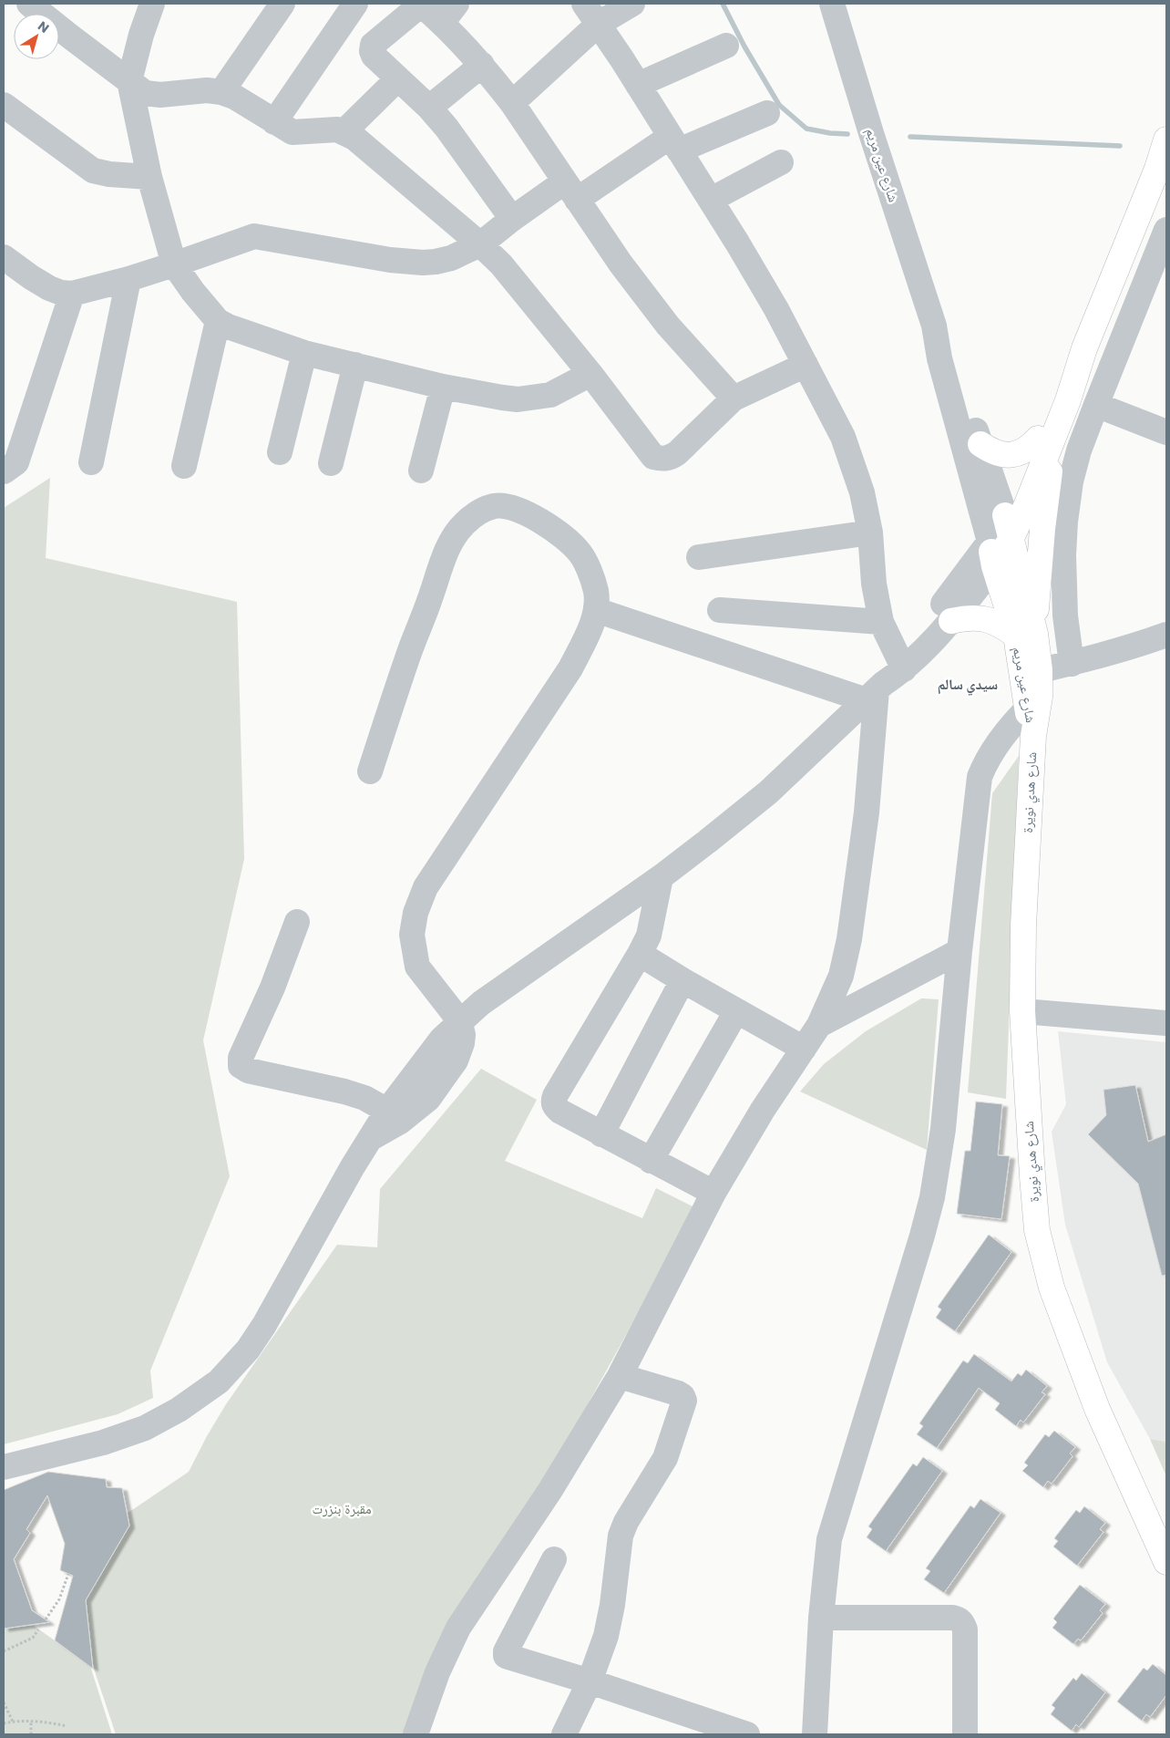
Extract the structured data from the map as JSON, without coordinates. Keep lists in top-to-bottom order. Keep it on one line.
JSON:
{"streets":{"main road":["شارع عين مريم","شارع هدي نويرة"]},"crossings":[["شارع عين مريم","شارع هدي نويرة"]],"districts":["سيدي سالم"],"parks":["مقبرة بنزرت"],"north":"top right"}
